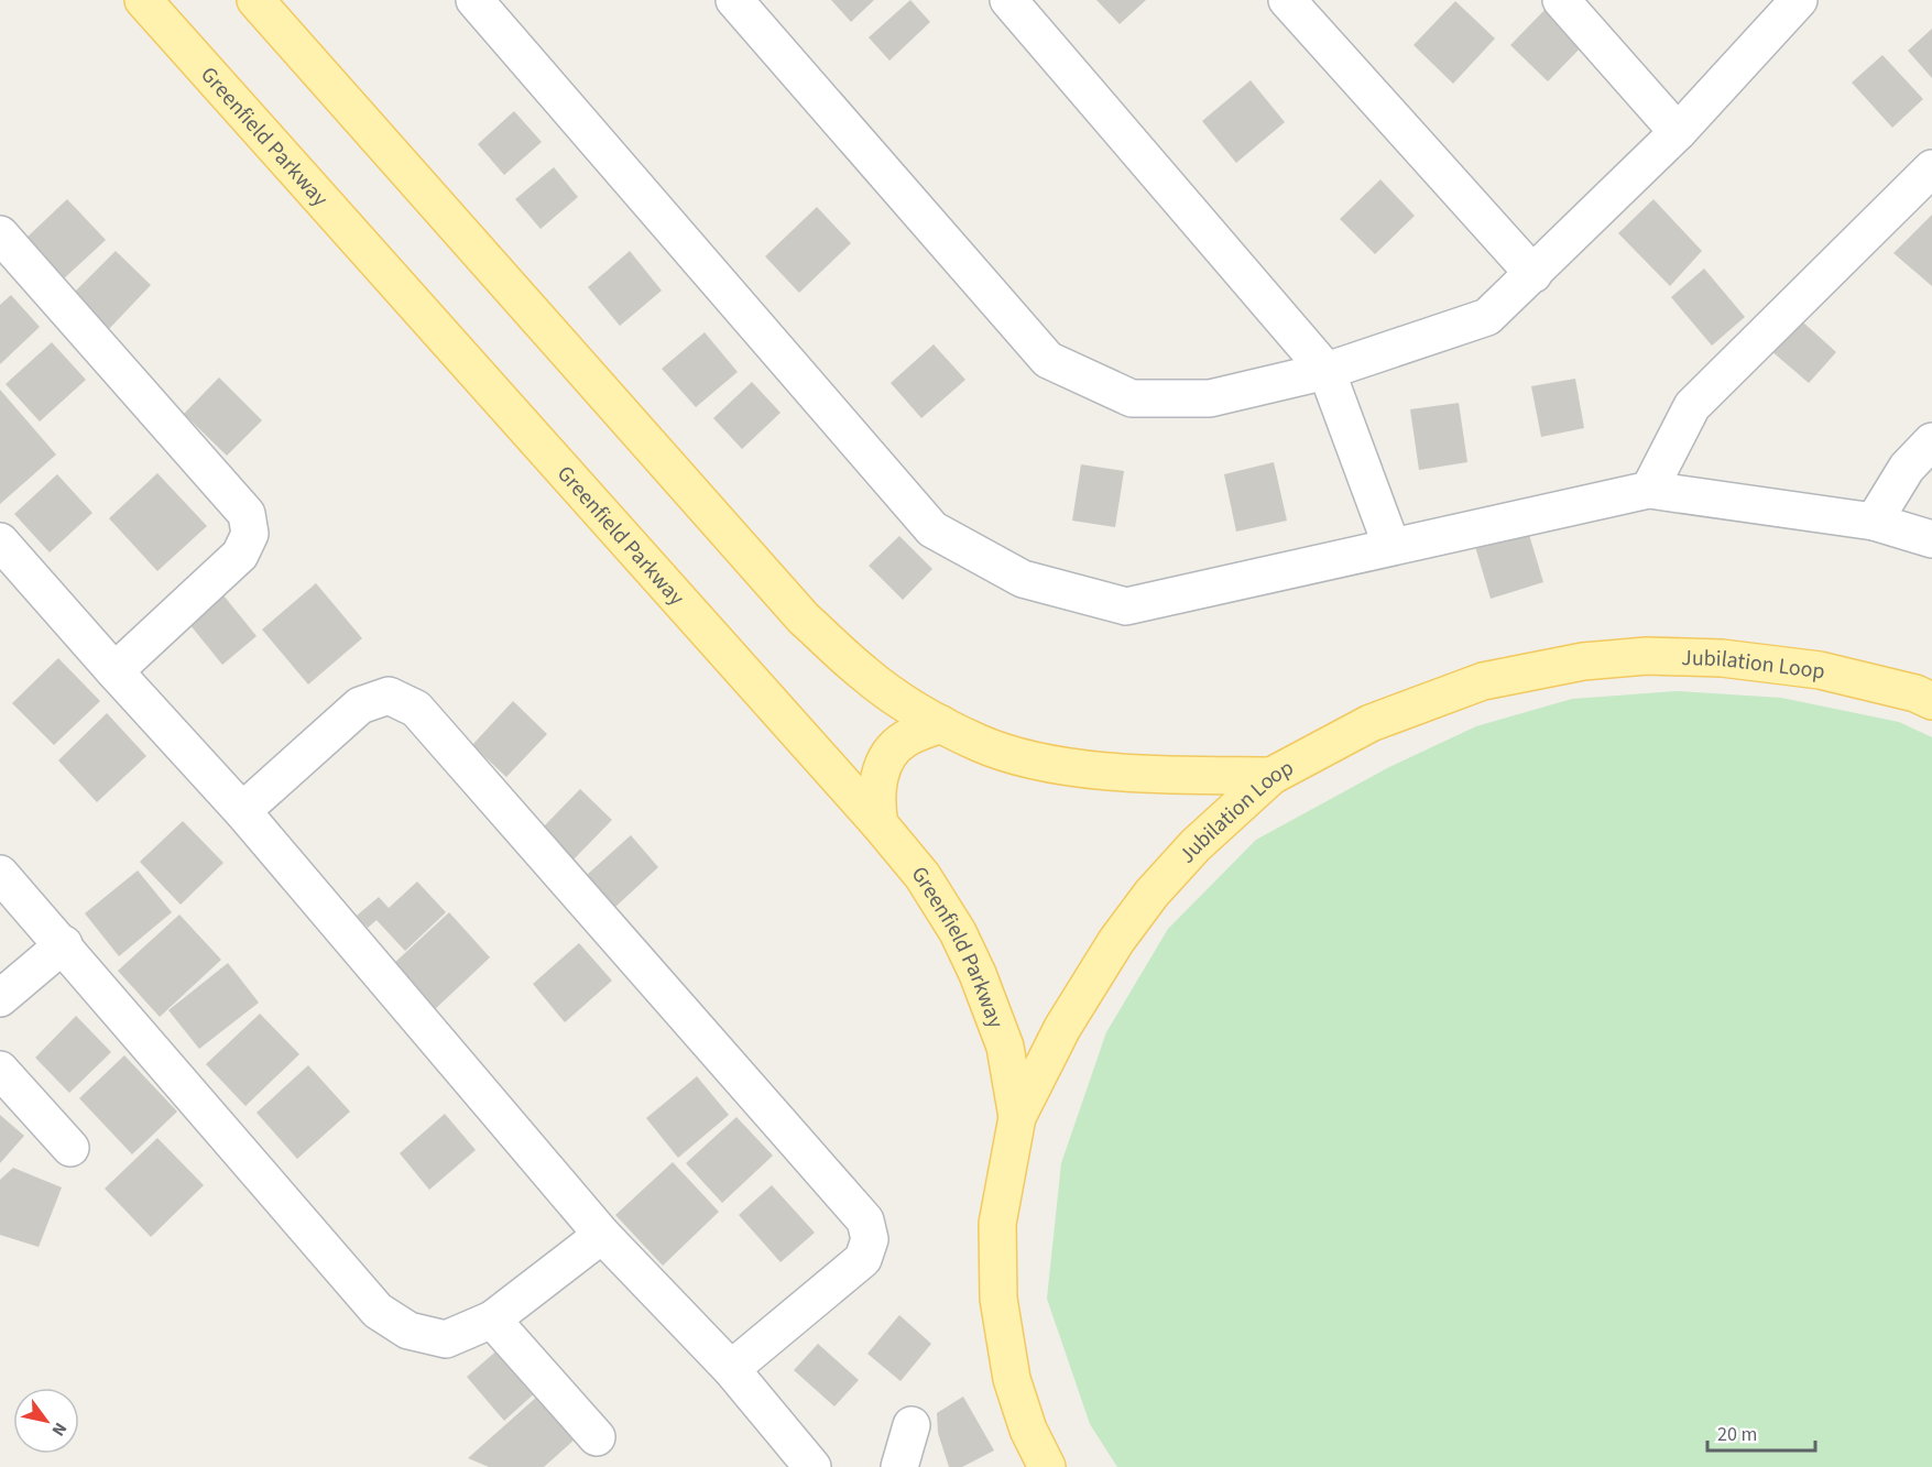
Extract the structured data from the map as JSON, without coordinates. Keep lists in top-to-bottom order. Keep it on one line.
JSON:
{"streets":{"main road":["Greenfield Parkway","Jubilation Loop"]},"crossings":[["Greenfield Parkway","Jubilation Loop"]],"scale_bar":"20 m","north":"bottom right"}
